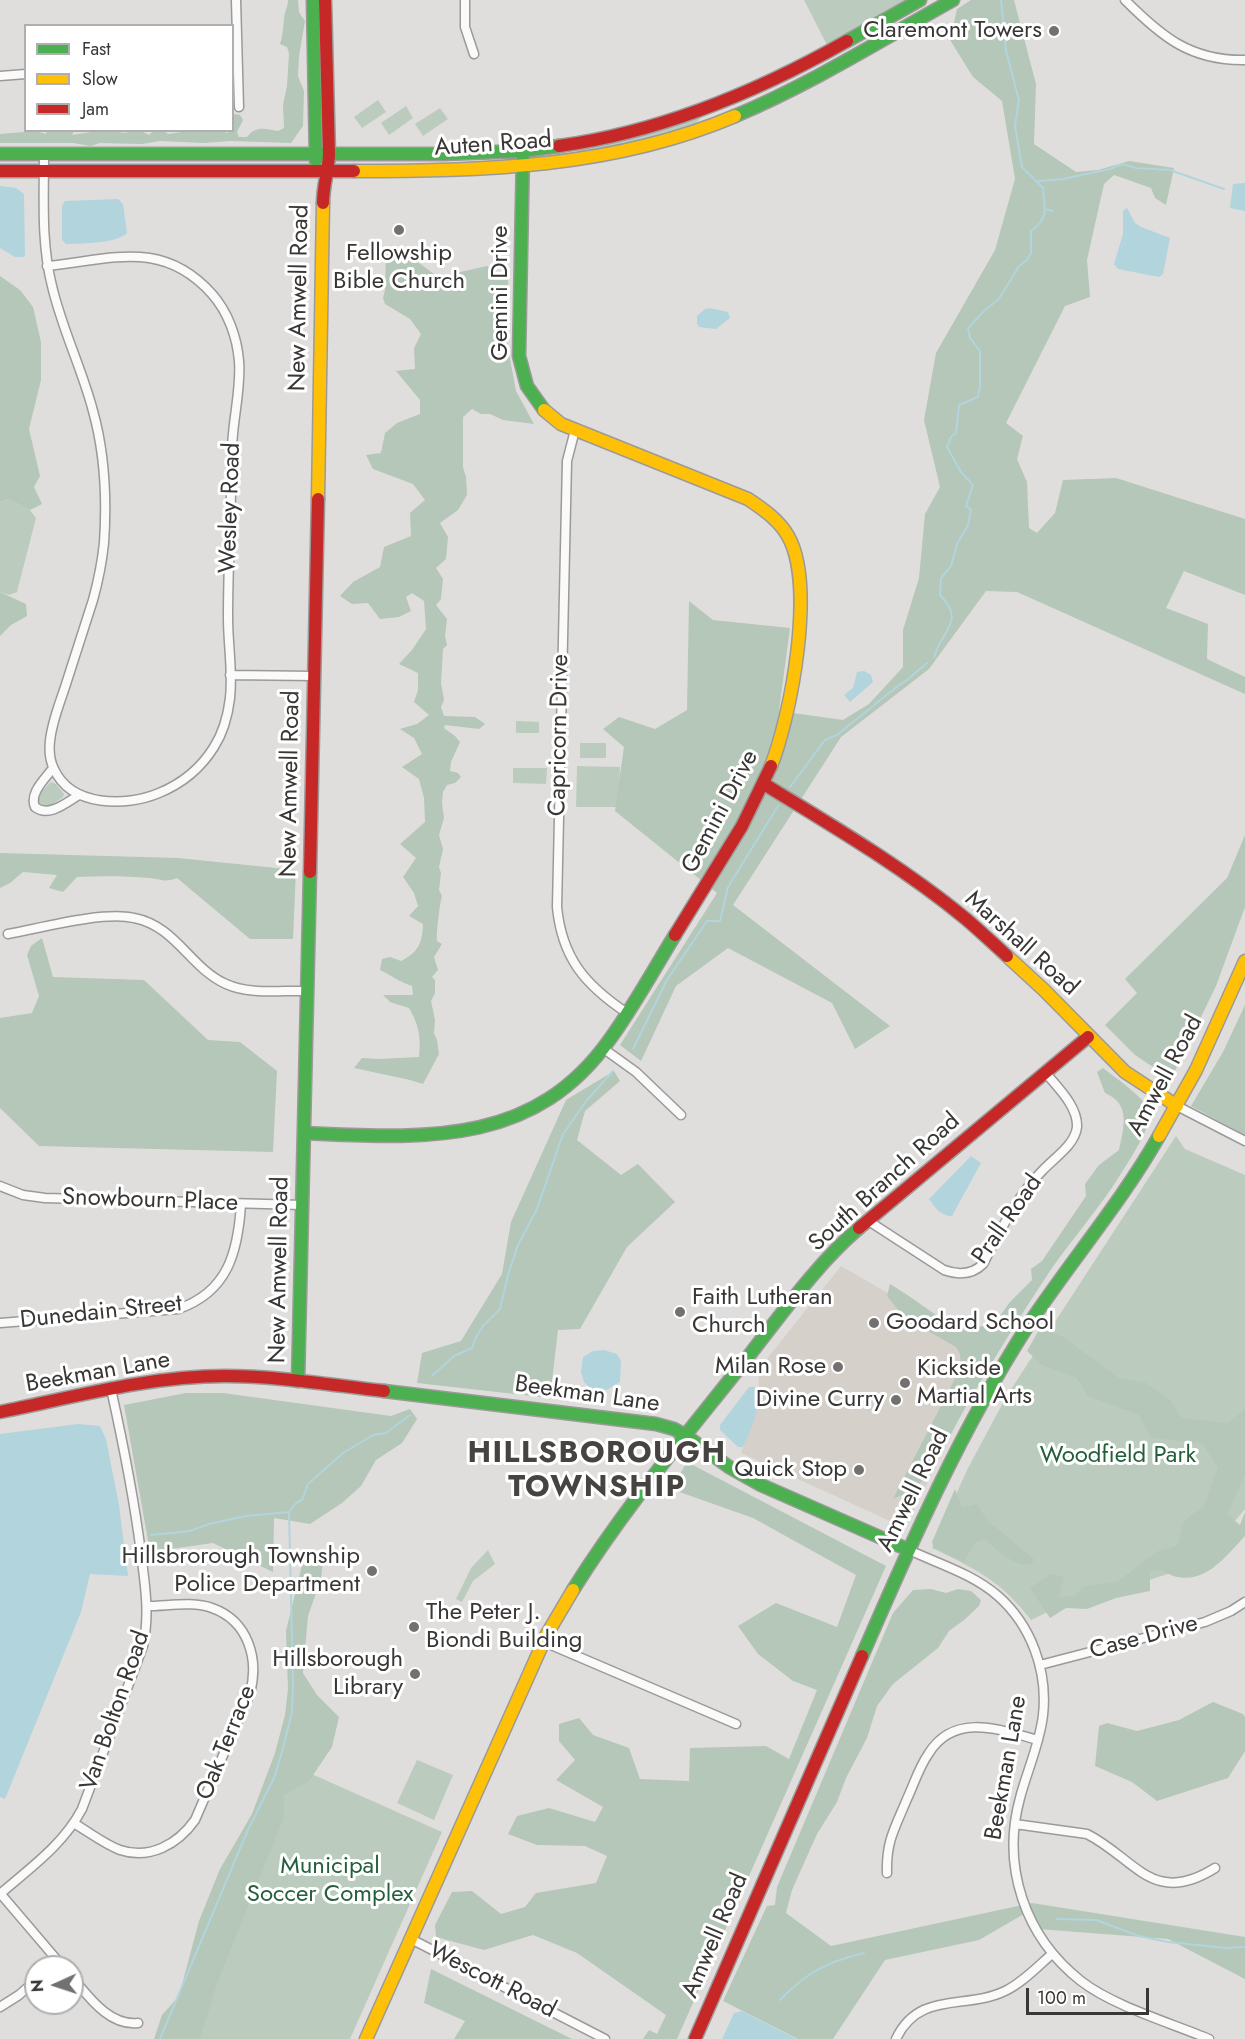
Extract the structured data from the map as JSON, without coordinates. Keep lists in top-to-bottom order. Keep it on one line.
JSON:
{"streets":{"street":["Auten Road","Gemini Drive","New Amwell Road","Wesley Road","Capricorn Drive","Marshall Road","Amwell Road","South Branch Road","Snowbourn Place","Prall Road","Dunedain Street","Beekman Lane","Case Drive","Van Bolton Road","Oak Terrace","Wescott Road"]},"crossings":[["Auten Road","Gemini Drive"],["Auten Road","New Amwell Road"],["Gemini Drive","New Amwell Road"],["Gemini Drive","Capricorn Drive"],["Gemini Drive","Marshall Road"],["New Amwell Road","Snowbourn Place"],["New Amwell Road","Beekman Lane"],["Marshall Road","Amwell Road"],["Marshall Road","South Branch Road"],["Amwell Road","Beekman Lane"],["South Branch Road","Prall Road"],["South Branch Road","Beekman Lane"],["South Branch Road","Wescott Road"],["Snowbourn Place","Dunedain Street"],["Beekman Lane","Case Drive"],["Beekman Lane","Van Bolton Road"],["Van Bolton Road","Oak Terrace"]],"districts":["HILLSBOROUGH TOWNSHIP"],"parks":["Woodfield Park","Municipal Soccer Complex"],"places":["Claremont Towers","Fellowship Bible Church","Faith Lutheran Church","Goodard School","Milan Rose","Kickside Martial Arts","Divine Curry","Quick Stop","Hillsbrorough Township Police Department","The Peter J. Biondi Building","Hillsborough Library"],"legend":["Fast","Slow","Jam"],"scale_bar":"100 m","north":"left"}
